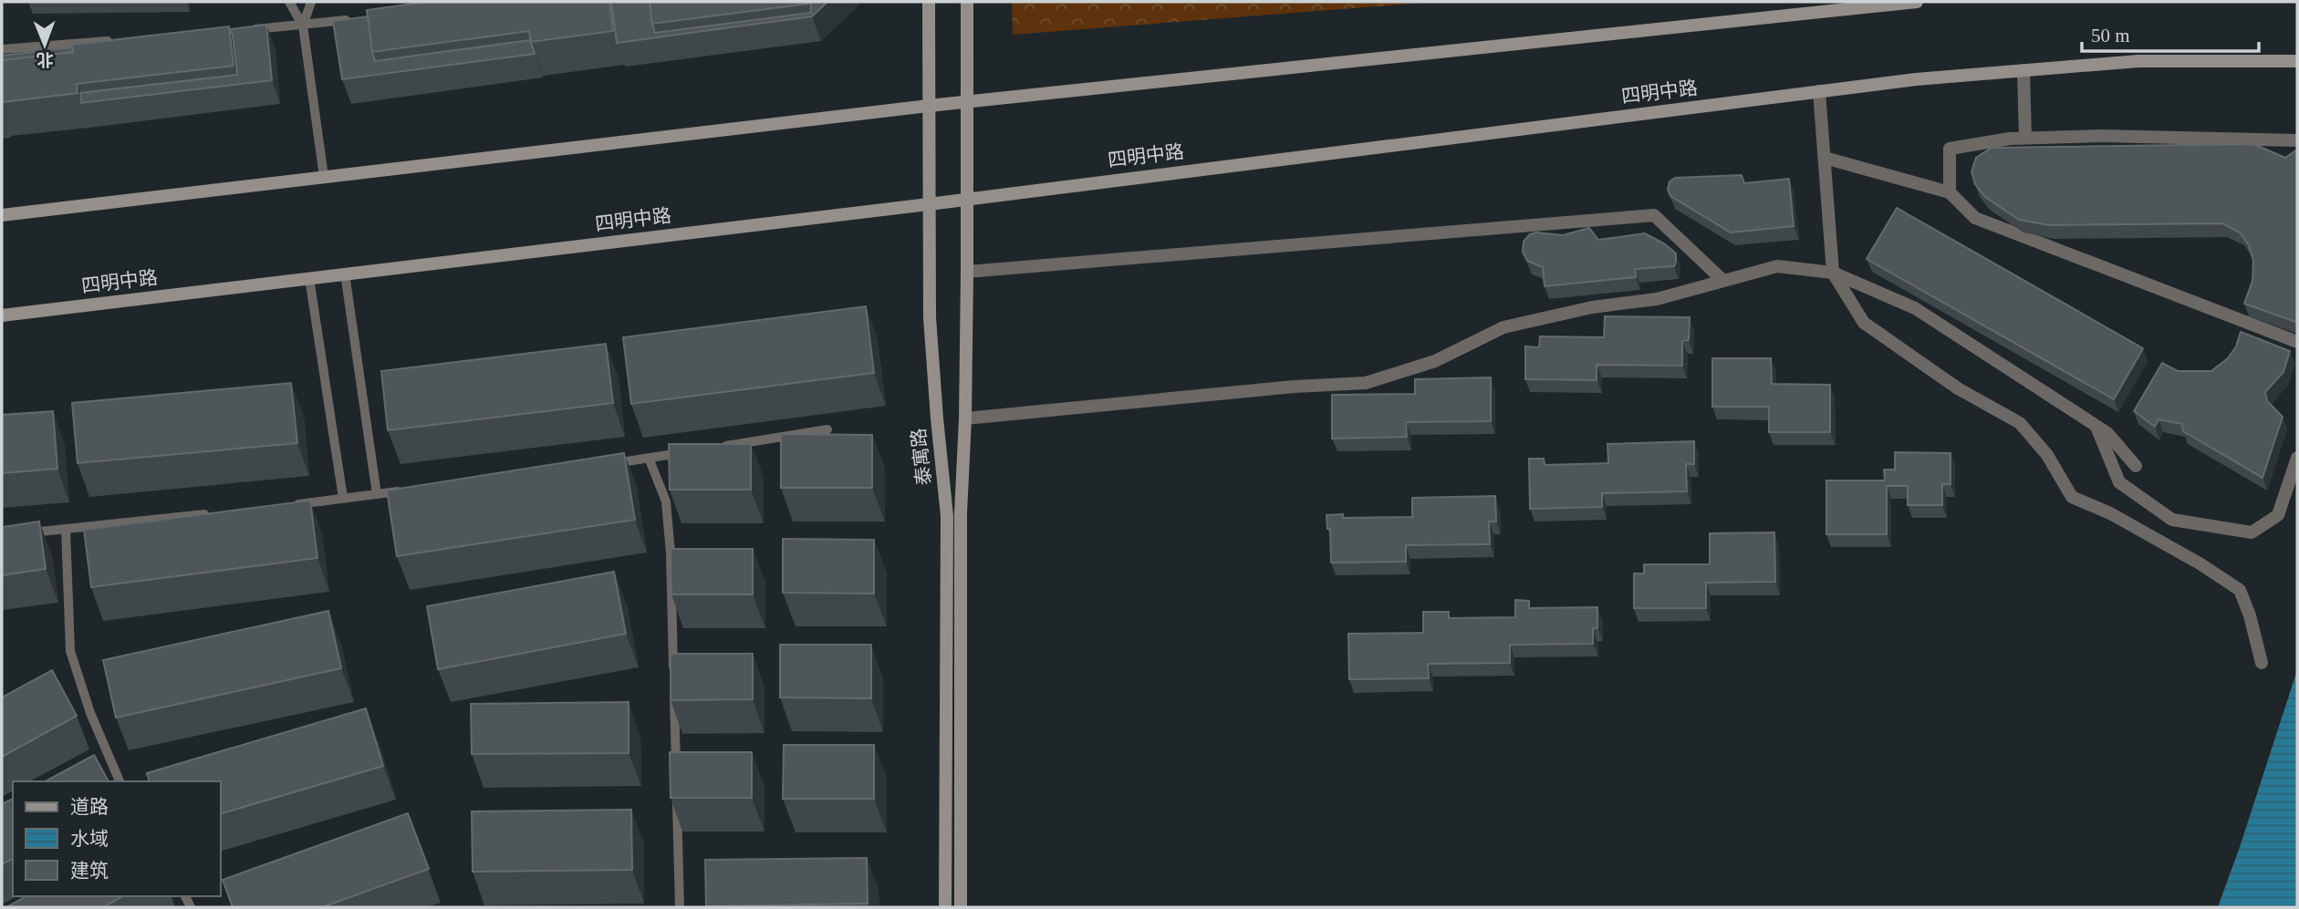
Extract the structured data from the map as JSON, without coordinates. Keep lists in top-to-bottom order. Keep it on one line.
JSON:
{"streets":{"main road":["四明中路","泰寓路"]},"crossings":[["四明中路","泰寓路"]],"legend":["道路","水域","建筑"],"scale_bar":"50 m","north":"bottom"}
